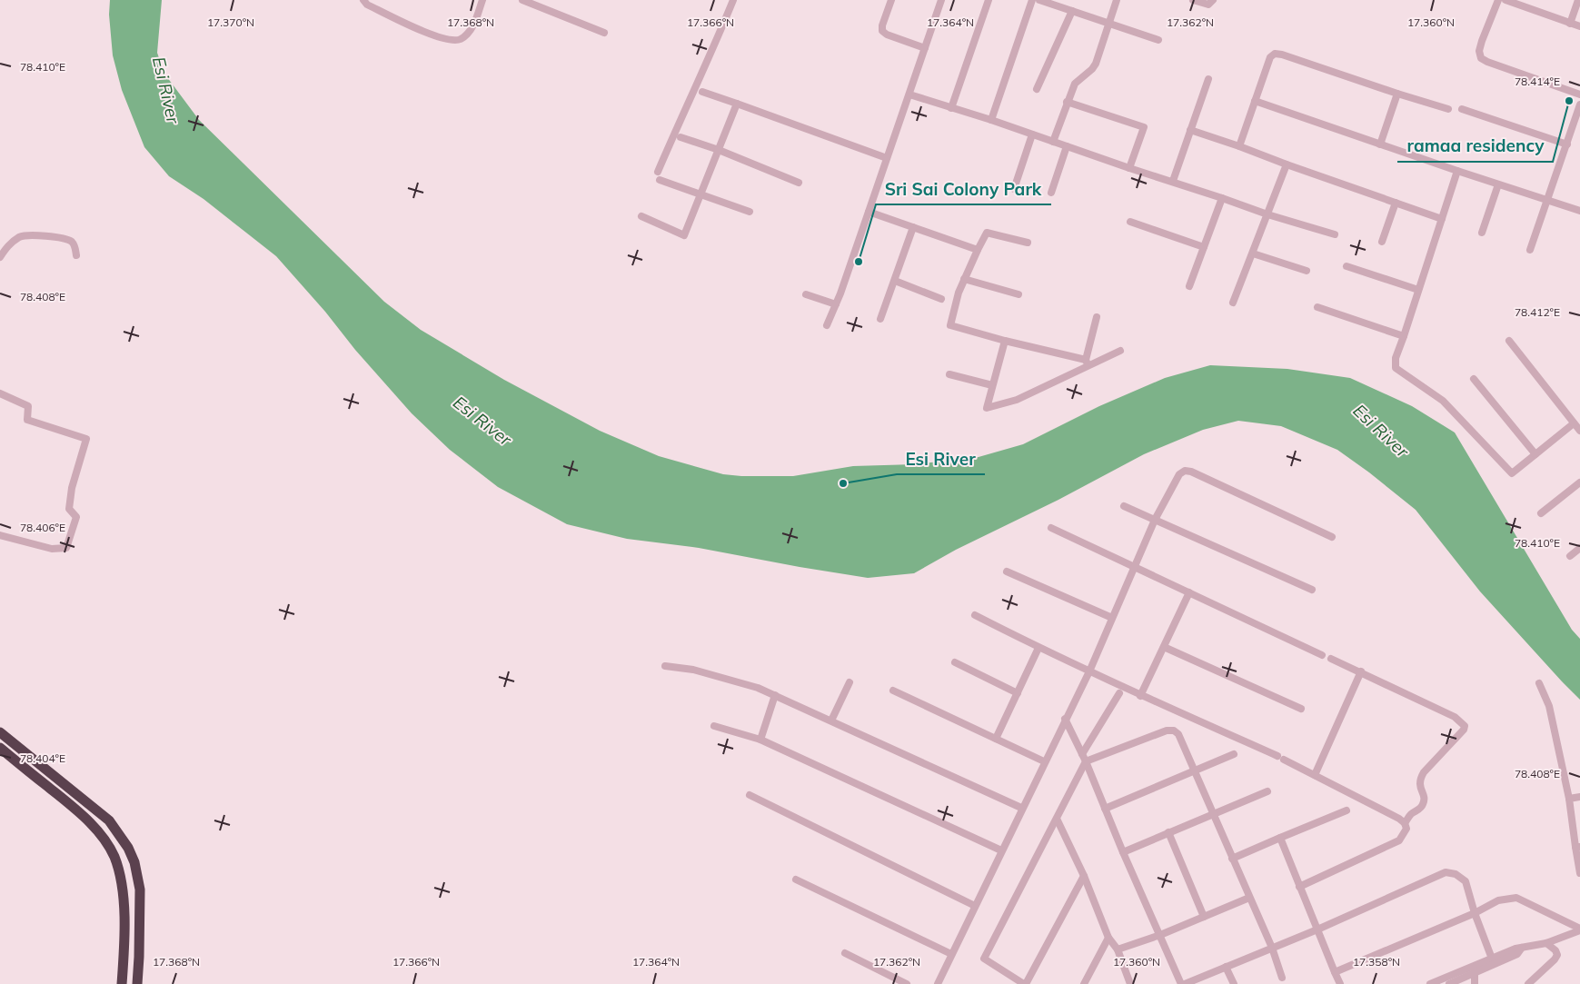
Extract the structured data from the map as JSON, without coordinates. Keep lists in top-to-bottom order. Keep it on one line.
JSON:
{"water":["Esi River"],"places":["ramaa residency","Sri Sai Colony Park","Esi River"],"coordinates":["17.370°N","17.368°N","17.366°N","17.364°N","17.362°N","17.360°N","78.410°E","78.414°E","78.408°E","78.412°E","78.406°E","78.404°E","17.358°N"]}
